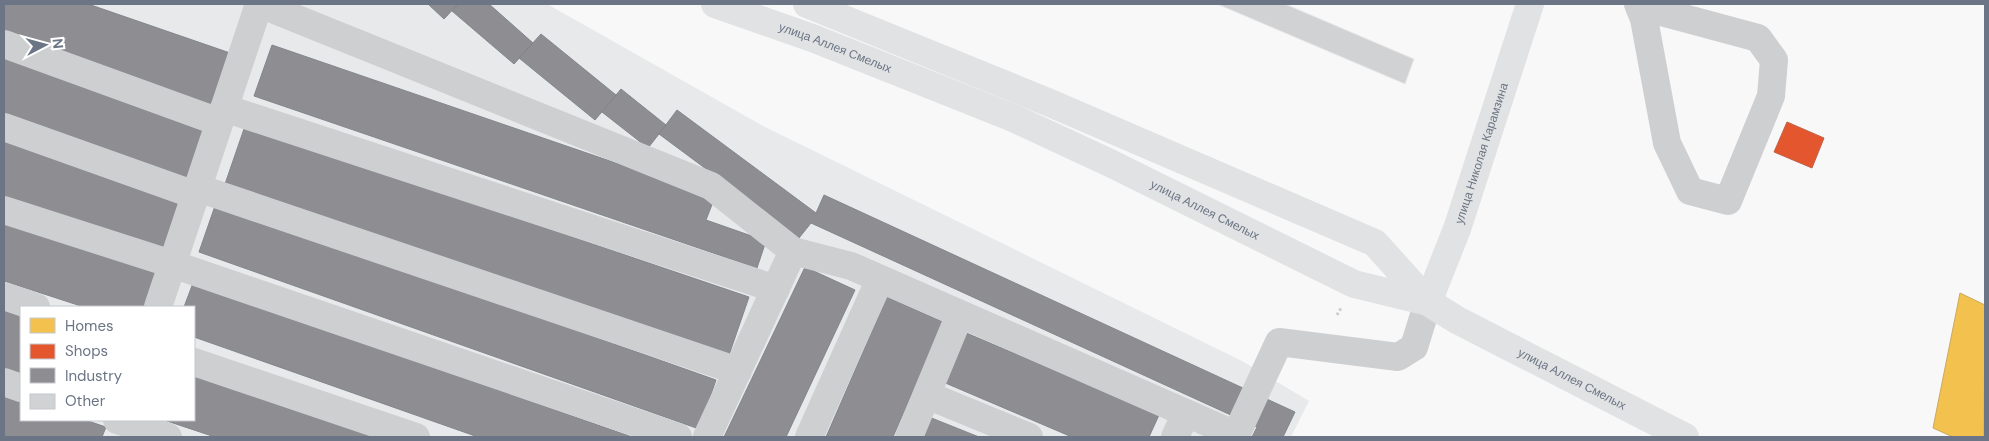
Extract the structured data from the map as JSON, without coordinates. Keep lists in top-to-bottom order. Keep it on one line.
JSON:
{"streets":{"main road":["улица Аллея Смелых","улица Николая Карамзина"]},"crossings":[["улица Аллея Смелых","улица Николая Карамзина"]],"legend":["Homes","Shops","Industry","Other"],"north":"right"}
